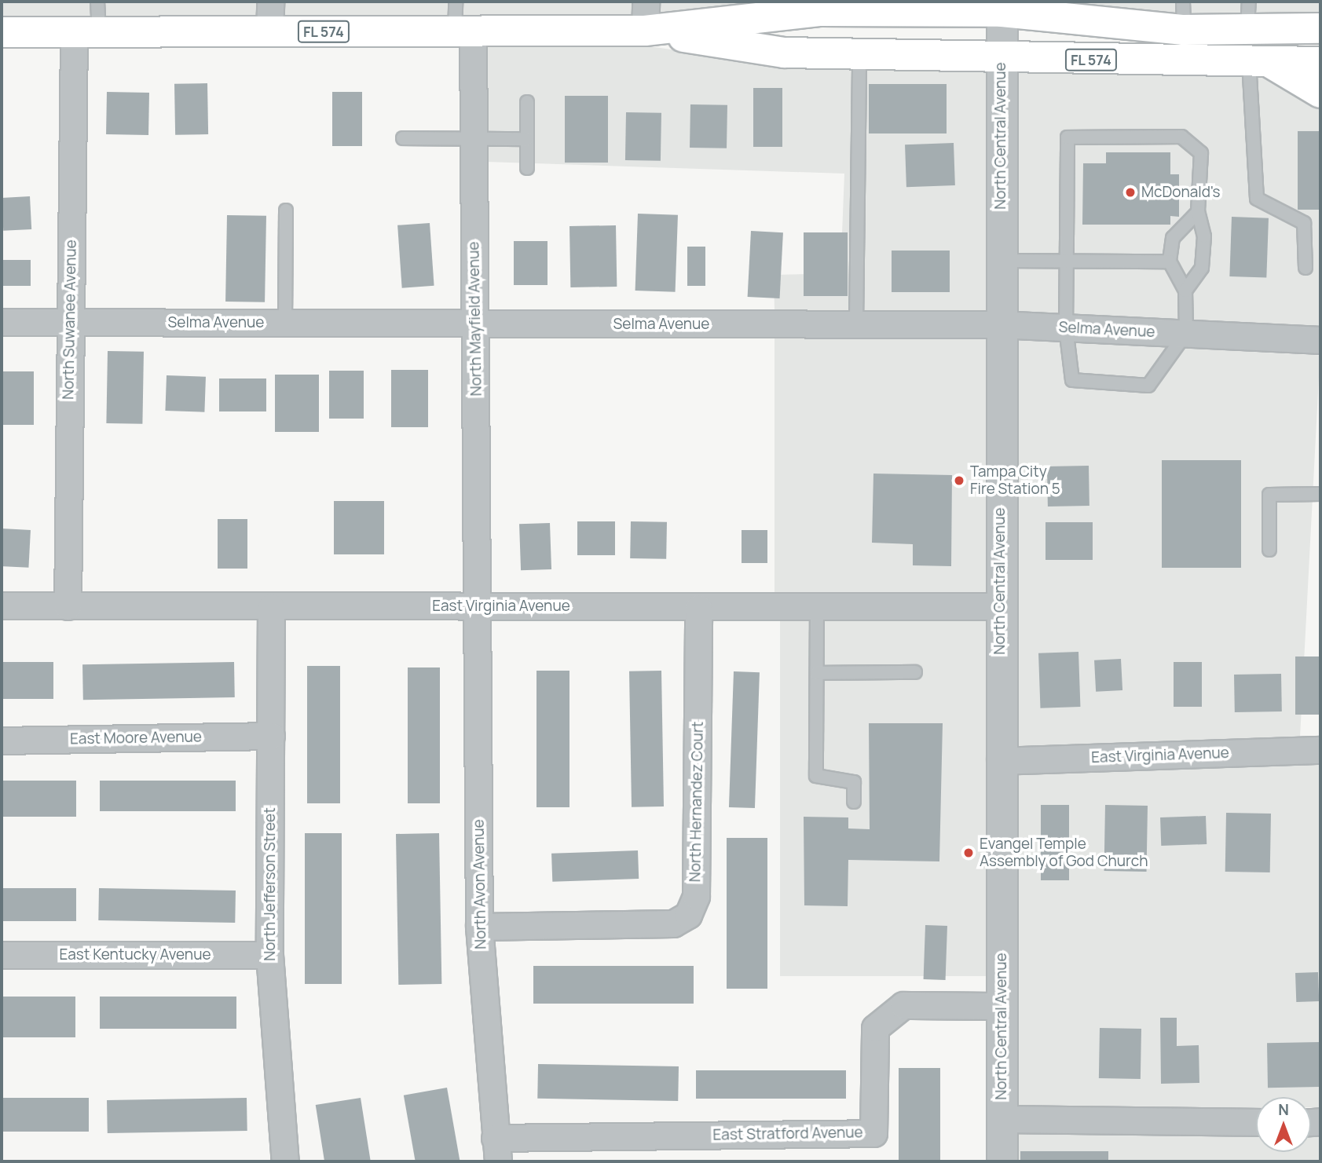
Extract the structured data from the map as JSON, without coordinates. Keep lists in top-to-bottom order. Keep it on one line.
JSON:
{"streets":{"main road":["FL 574"],"street":["North Central Avenue","North Mayfield Avenue","North Suwanee Avenue","Selma Avenue","East Virginia Avenue","East Moore Avenue","North Hernandez Court","North Jefferson Street","North Avon Avenue","East Kentucky Avenue","East Stratford Avenue"]},"crossings":[["FL 574","North Central Avenue"],["FL 574","North Mayfield Avenue"],["FL 574","North Suwanee Avenue"],["North Central Avenue","Selma Avenue"],["North Central Avenue","East Virginia Avenue"],["North Central Avenue","East Stratford Avenue"],["North Mayfield Avenue","Selma Avenue"],["North Mayfield Avenue","East Virginia Avenue"],["North Mayfield Avenue","North Avon Avenue"],["North Suwanee Avenue","Selma Avenue"],["North Suwanee Avenue","East Virginia Avenue"],["East Virginia Avenue","North Hernandez Court"],["East Virginia Avenue","North Jefferson Street"],["East Virginia Avenue","North Avon Avenue"],["East Moore Avenue","North Jefferson Street"],["North Hernandez Court","North Avon Avenue"],["North Jefferson Street","East Kentucky Avenue"],["North Avon Avenue","East Stratford Avenue"]],"places":["McDonald's","Tampa City Fire Station 5","Evangel Temple Assembly of God Church"],"north":"top"}
